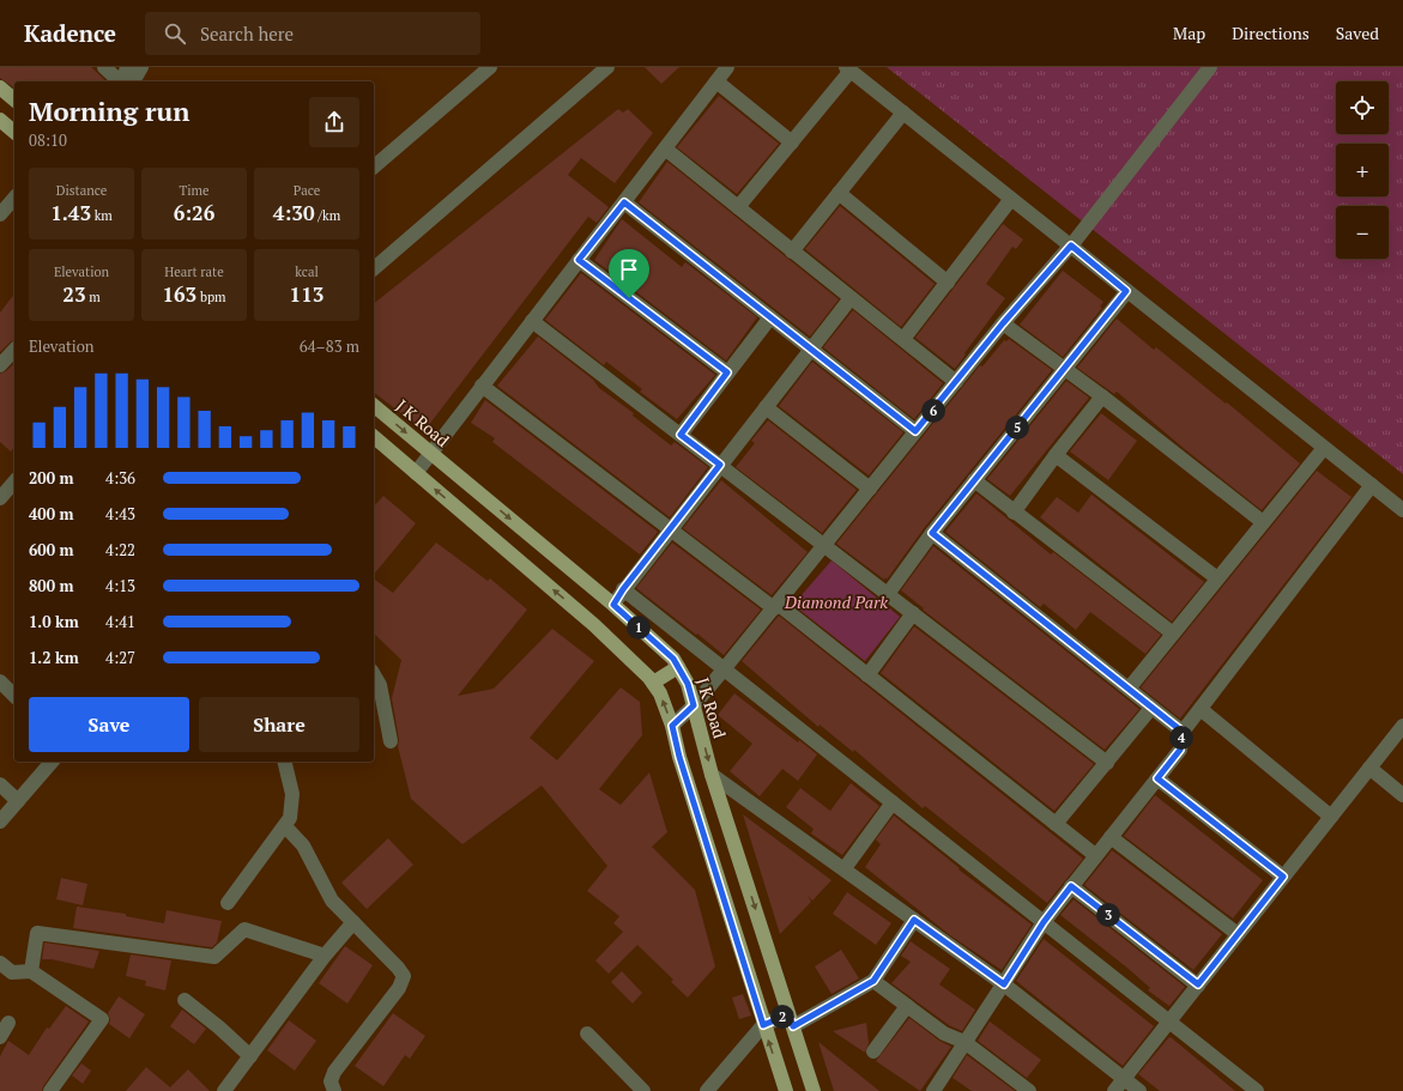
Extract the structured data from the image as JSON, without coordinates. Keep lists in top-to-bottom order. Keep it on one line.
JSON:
{"streets":{"main road":["J K Road"]},"parks":["Diamond Park"],"page":{"header":"Kadence","search":"Search here","nav":["Map","Directions","Saved"],"map_buttons":["+","−"],"heading":["Morning run","08:10"],"stats":[["Distance","1.43 km"],["Time","6:26"],["Pace","4:30 /km"],["Elevation","23 m"],["Heart rate","163 bpm"],["kcal","113"]],"chart":["Elevation","64–83 m"],"pins":["6","5","1","4","3","2"],"list":[{"name":"200 m","note":"4:36"},{"name":"400 m","note":"4:43"},{"name":"600 m","note":"4:22"},{"name":"800 m","note":"4:13"},{"name":"1.0 km","note":"4:41"},{"name":"1.2 km","note":"4:27"}],"buttons":["Save","Share"]}}
